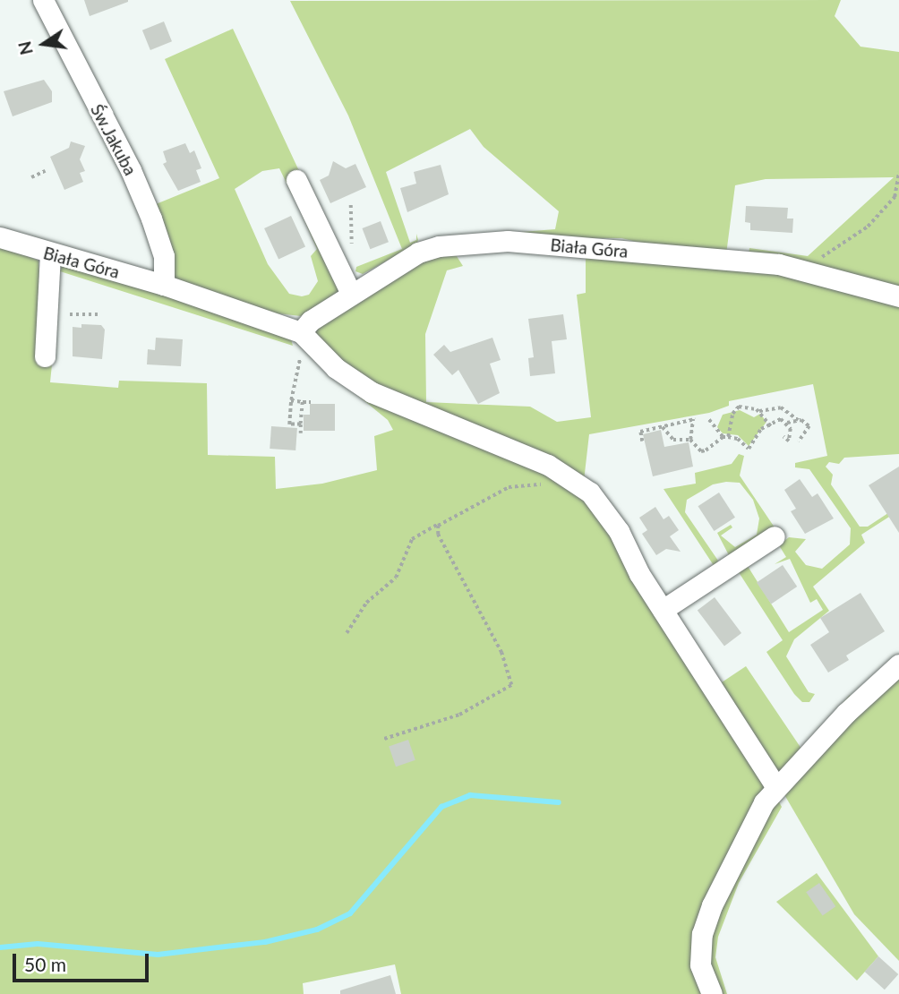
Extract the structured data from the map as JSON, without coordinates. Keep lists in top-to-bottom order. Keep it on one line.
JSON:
{"streets":{"street":["Św.Jakuba","Biała Góra"]},"crossings":[["Św.Jakuba","Biała Góra"]],"scale_bar":"50 m","north":"left"}
